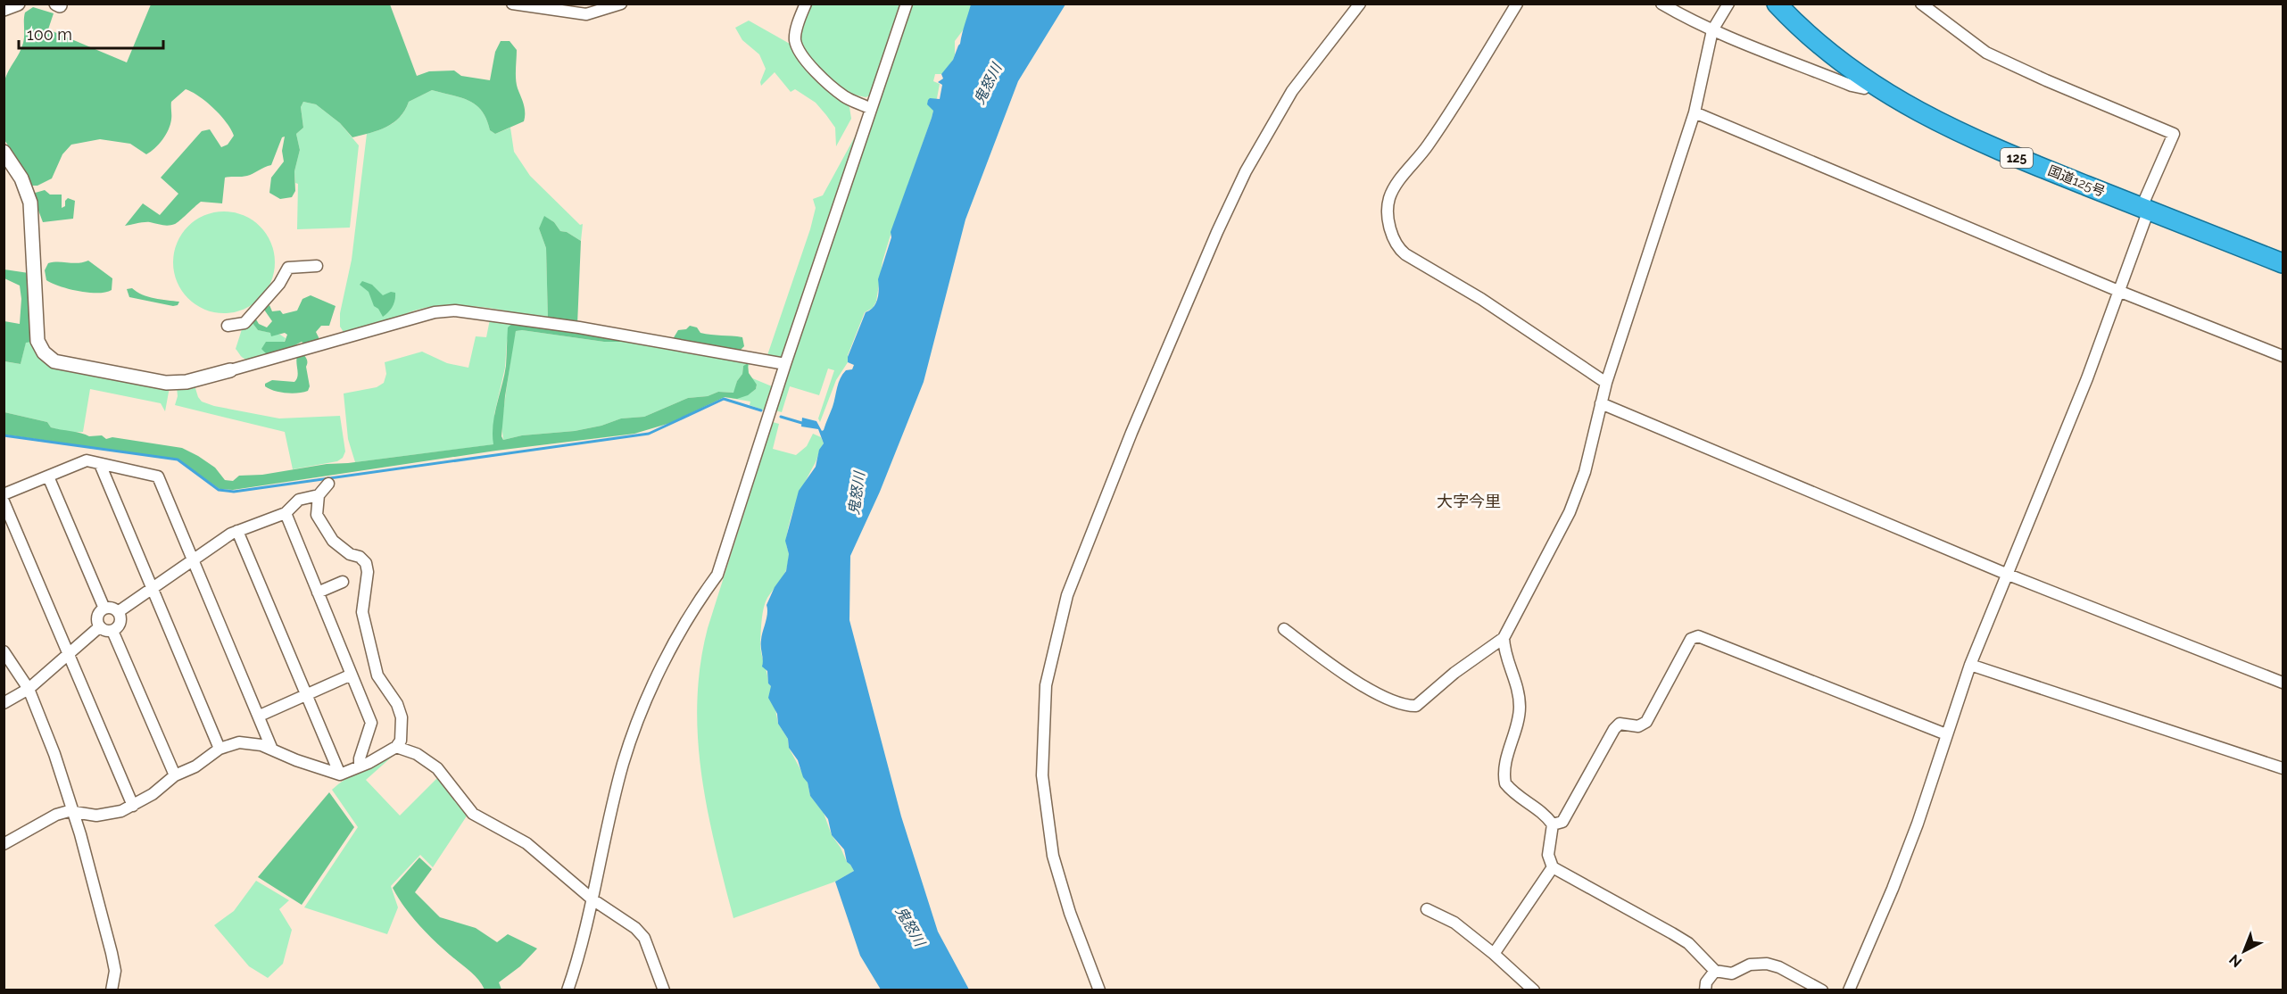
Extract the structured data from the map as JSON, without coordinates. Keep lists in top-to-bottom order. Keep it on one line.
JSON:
{"streets":{"highway":["125","国道125号"]},"districts":["大字今里"],"water":["鬼怒川"],"scale_bar":"100 m","north":"bottom left"}
